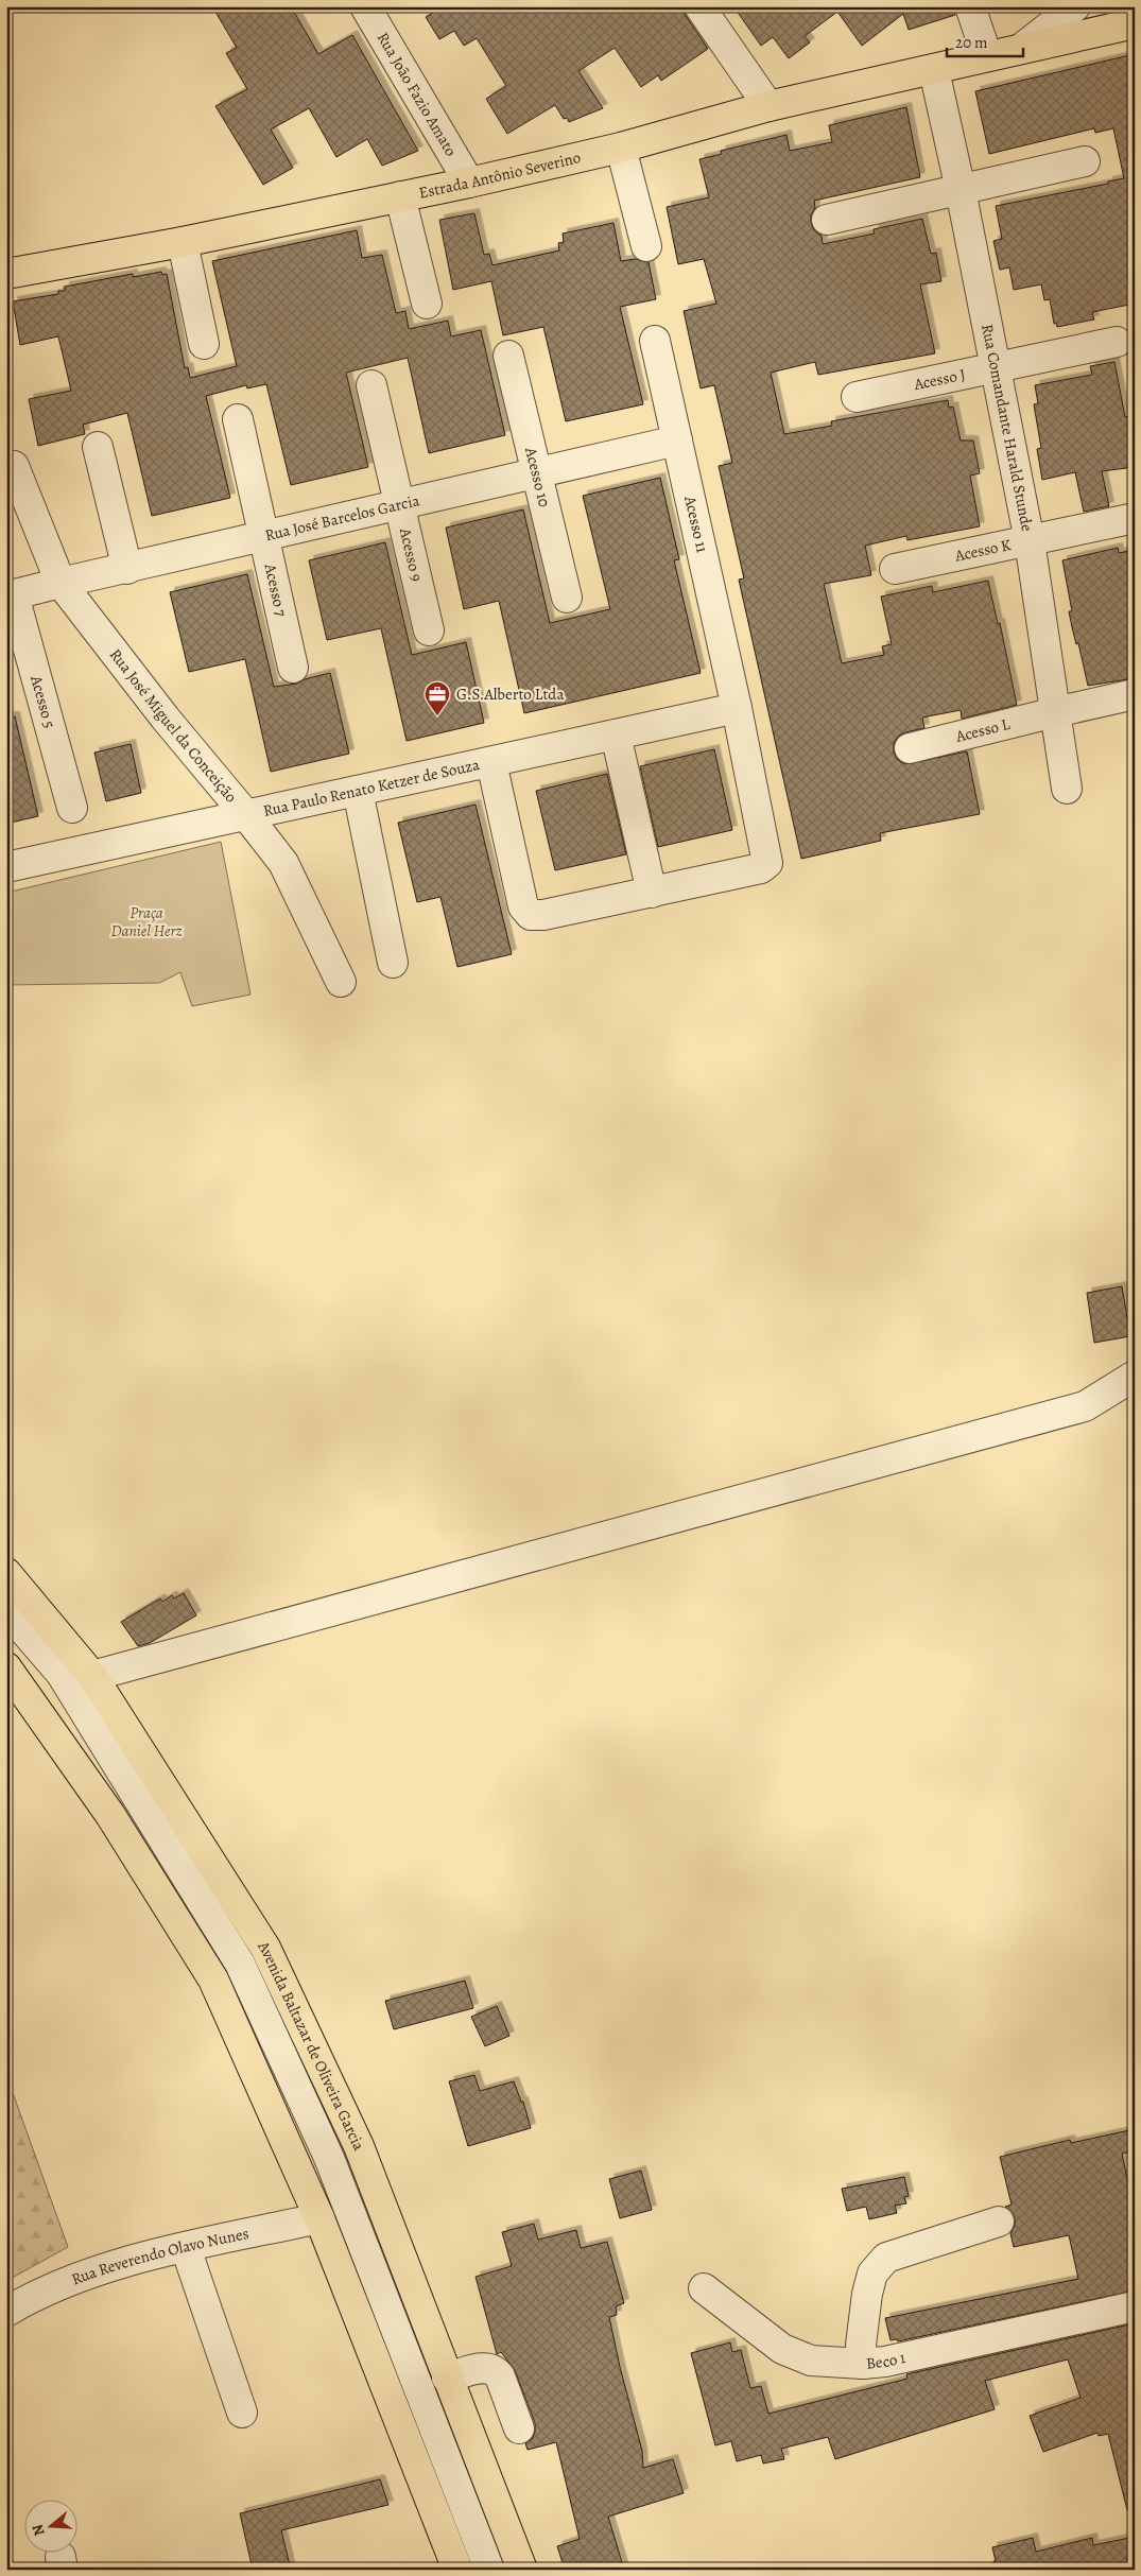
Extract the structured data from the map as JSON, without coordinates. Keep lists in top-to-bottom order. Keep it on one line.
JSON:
{"streets":{"main road":["Estrada Antônio Severino","Avenida Baltazar de Oliveira Garcia"],"street":["Rua João Fazio Amato","Acesso J","Rua Comandante Harald Stunde","Acesso 10","Rua José Barcelos Garcia","Acesso 11","Acesso K","Acesso 9","Acesso 7","Acesso 5","Rua José Miguel da Conceição","Acesso L","Rua Paulo Renato Ketzer de Souza","Rua Reverendo Olavo Nunes","Beco 1"]},"crossings":[["Rua João Fazio Amato","Estrada Antônio Severino"],["Estrada Antônio Severino","Rua Comandante Harald Stunde"],["Acesso J","Rua Comandante Harald Stunde"],["Rua Comandante Harald Stunde","Acesso K"],["Rua Comandante Harald Stunde","Acesso L"],["Acesso 10","Rua José Barcelos Garcia"],["Rua José Barcelos Garcia","Acesso 11"],["Rua José Barcelos Garcia","Acesso 9"],["Rua José Barcelos Garcia","Acesso 7"],["Rua José Barcelos Garcia","Acesso 5"],["Rua José Barcelos Garcia","Rua José Miguel da Conceição"],["Acesso 11","Rua Paulo Renato Ketzer de Souza"],["Rua José Miguel da Conceição","Rua Paulo Renato Ketzer de Souza"]],"parks":["Praça Daniel Herz"],"places":{"office":["G.S.Alberto Ltda"]},"scale_bar":"20 m","north":"left"}
